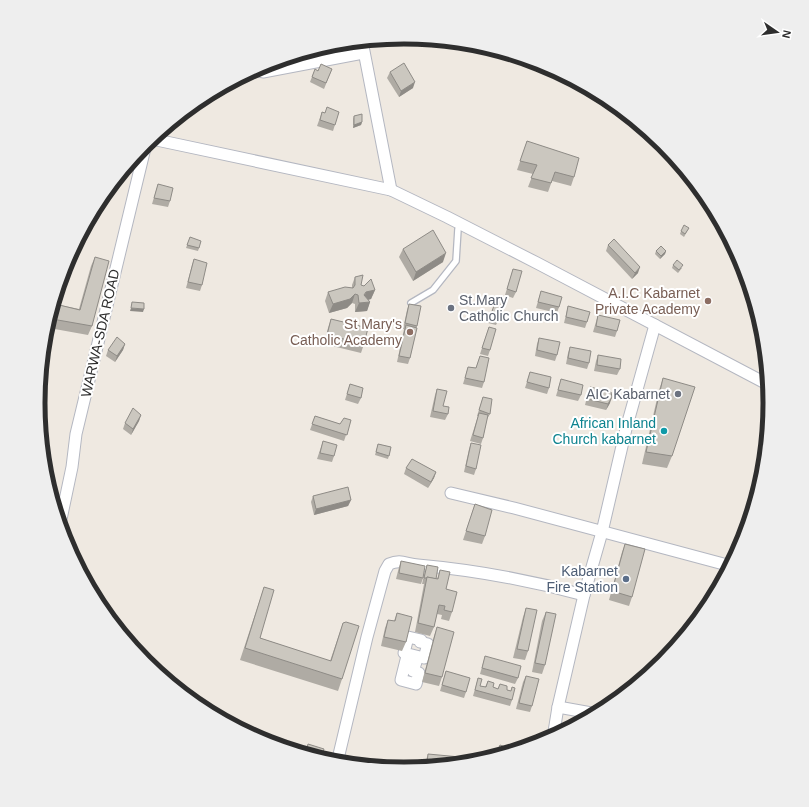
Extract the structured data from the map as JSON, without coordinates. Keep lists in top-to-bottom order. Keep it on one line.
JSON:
{"streets":{"street":["WARWA-SDA ROAD"]},"places":["A.I.C Kabarnet Private Academy","St.Mary Catholic Church","St Mary's Catholic Academy","AIC Kabarnet","African Inland Church kabarnet","Kabarnet Fire Station"],"north":"right"}
